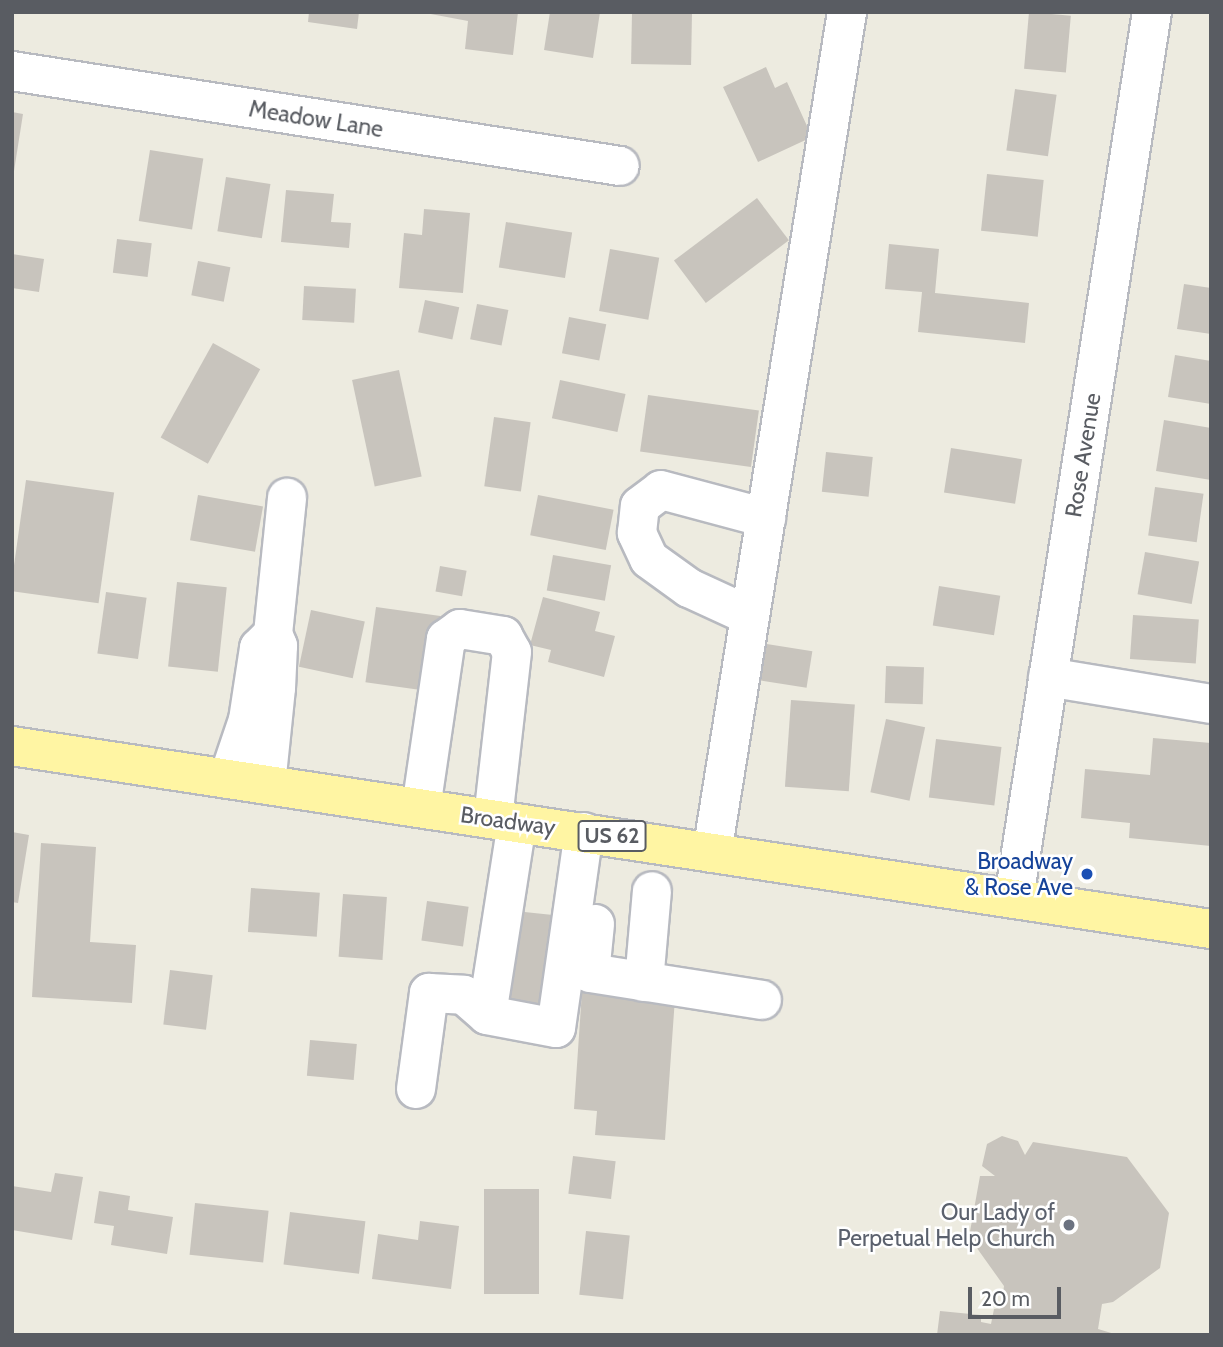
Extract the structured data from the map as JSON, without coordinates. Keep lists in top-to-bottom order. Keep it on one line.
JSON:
{"streets":{"main road":["Broadway","US 62"],"street":["Meadow Lane","Rose Avenue"]},"crossings":[["Rose Avenue","Broadway"]],"places":["Broadway & Rose Ave","Our Lady of Perpetual Help Church"],"scale_bar":"20 m"}
